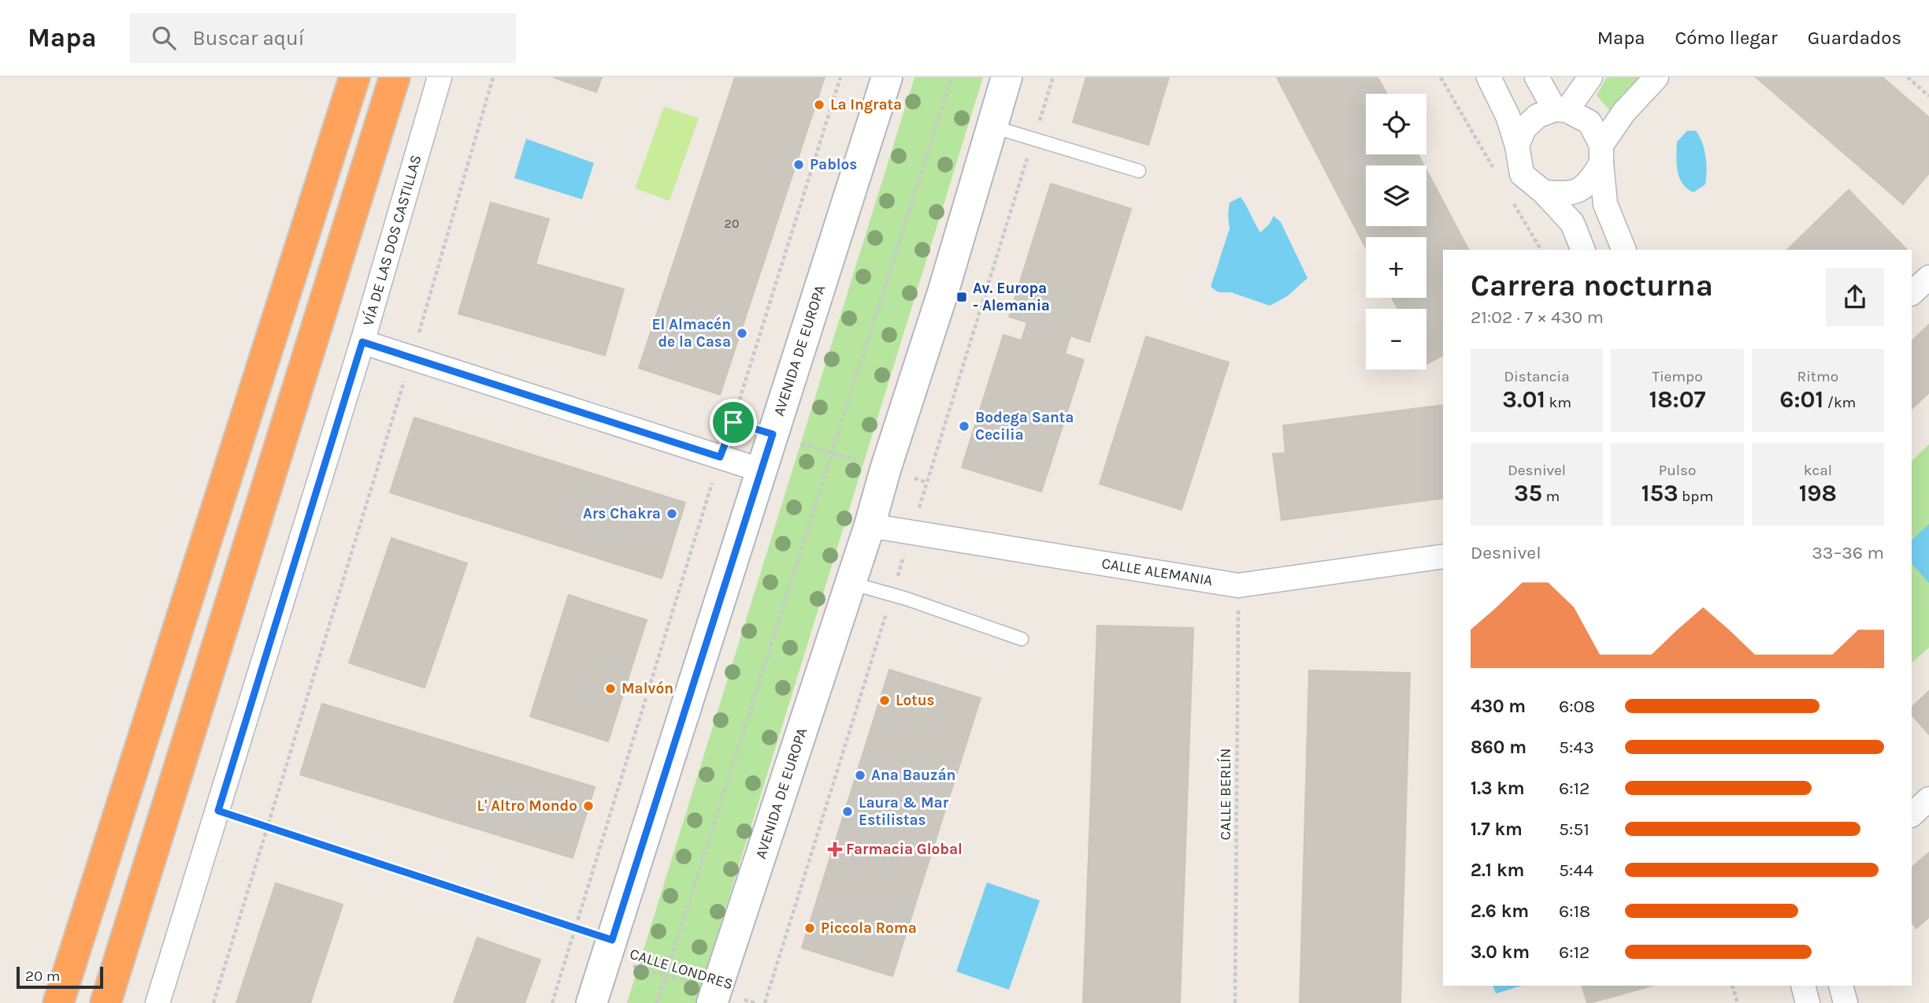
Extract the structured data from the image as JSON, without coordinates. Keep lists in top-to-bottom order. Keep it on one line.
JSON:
{"streets":{"street":["VÍA DE LAS DOS CASTILLAS","AVENIDA DE EUROPA","CALLE ALEMANIA"],"path":["CALLE BERLÍN","CALLE LONDRES"]},"crossings":[["AVENIDA DE EUROPA","CALLE ALEMANIA"],["AVENIDA DE EUROPA","CALLE LONDRES"],["CALLE ALEMANIA","CALLE BERLÍN"]],"places":{"other":["La Ingrata","Pablos","El Almacén de la Casa","Bodega Santa Cecilia","Ars Chakra","Malvón","Lotus","Ana Bauzán","L' Altro Mondo","Laura & Mar Estilistas","Piccola Roma"],"transit":["Av. Europa - Alemania"],"health":["Farmacia Global"]},"house_numbers":["20"],"scale_bar":"20 m","page":{"header":"Mapa","search":"Buscar aquí","nav":["Mapa","Cómo llegar","Guardados"],"map_buttons":["+","−"],"heading":["Carrera nocturna","21:02 · 7 × 430 m"],"stats":[["Distancia","3.01 km"],["Tiempo","18:07"],["Ritmo","6:01 /km"],["Desnivel","35 m"],["Pulso","153 bpm"],["kcal","198"]],"chart":["Desnivel","33–36 m"],"list":[{"name":"430 m","note":"6:08"},{"name":"860 m","note":"5:43"},{"name":"1.3 km","note":"6:12"},{"name":"1.7 km","note":"5:51"},{"name":"2.1 km","note":"5:44"},{"name":"2.6 km","note":"6:18"},{"name":"3.0 km","note":"6:12"}],"scale":"20 m"}}
